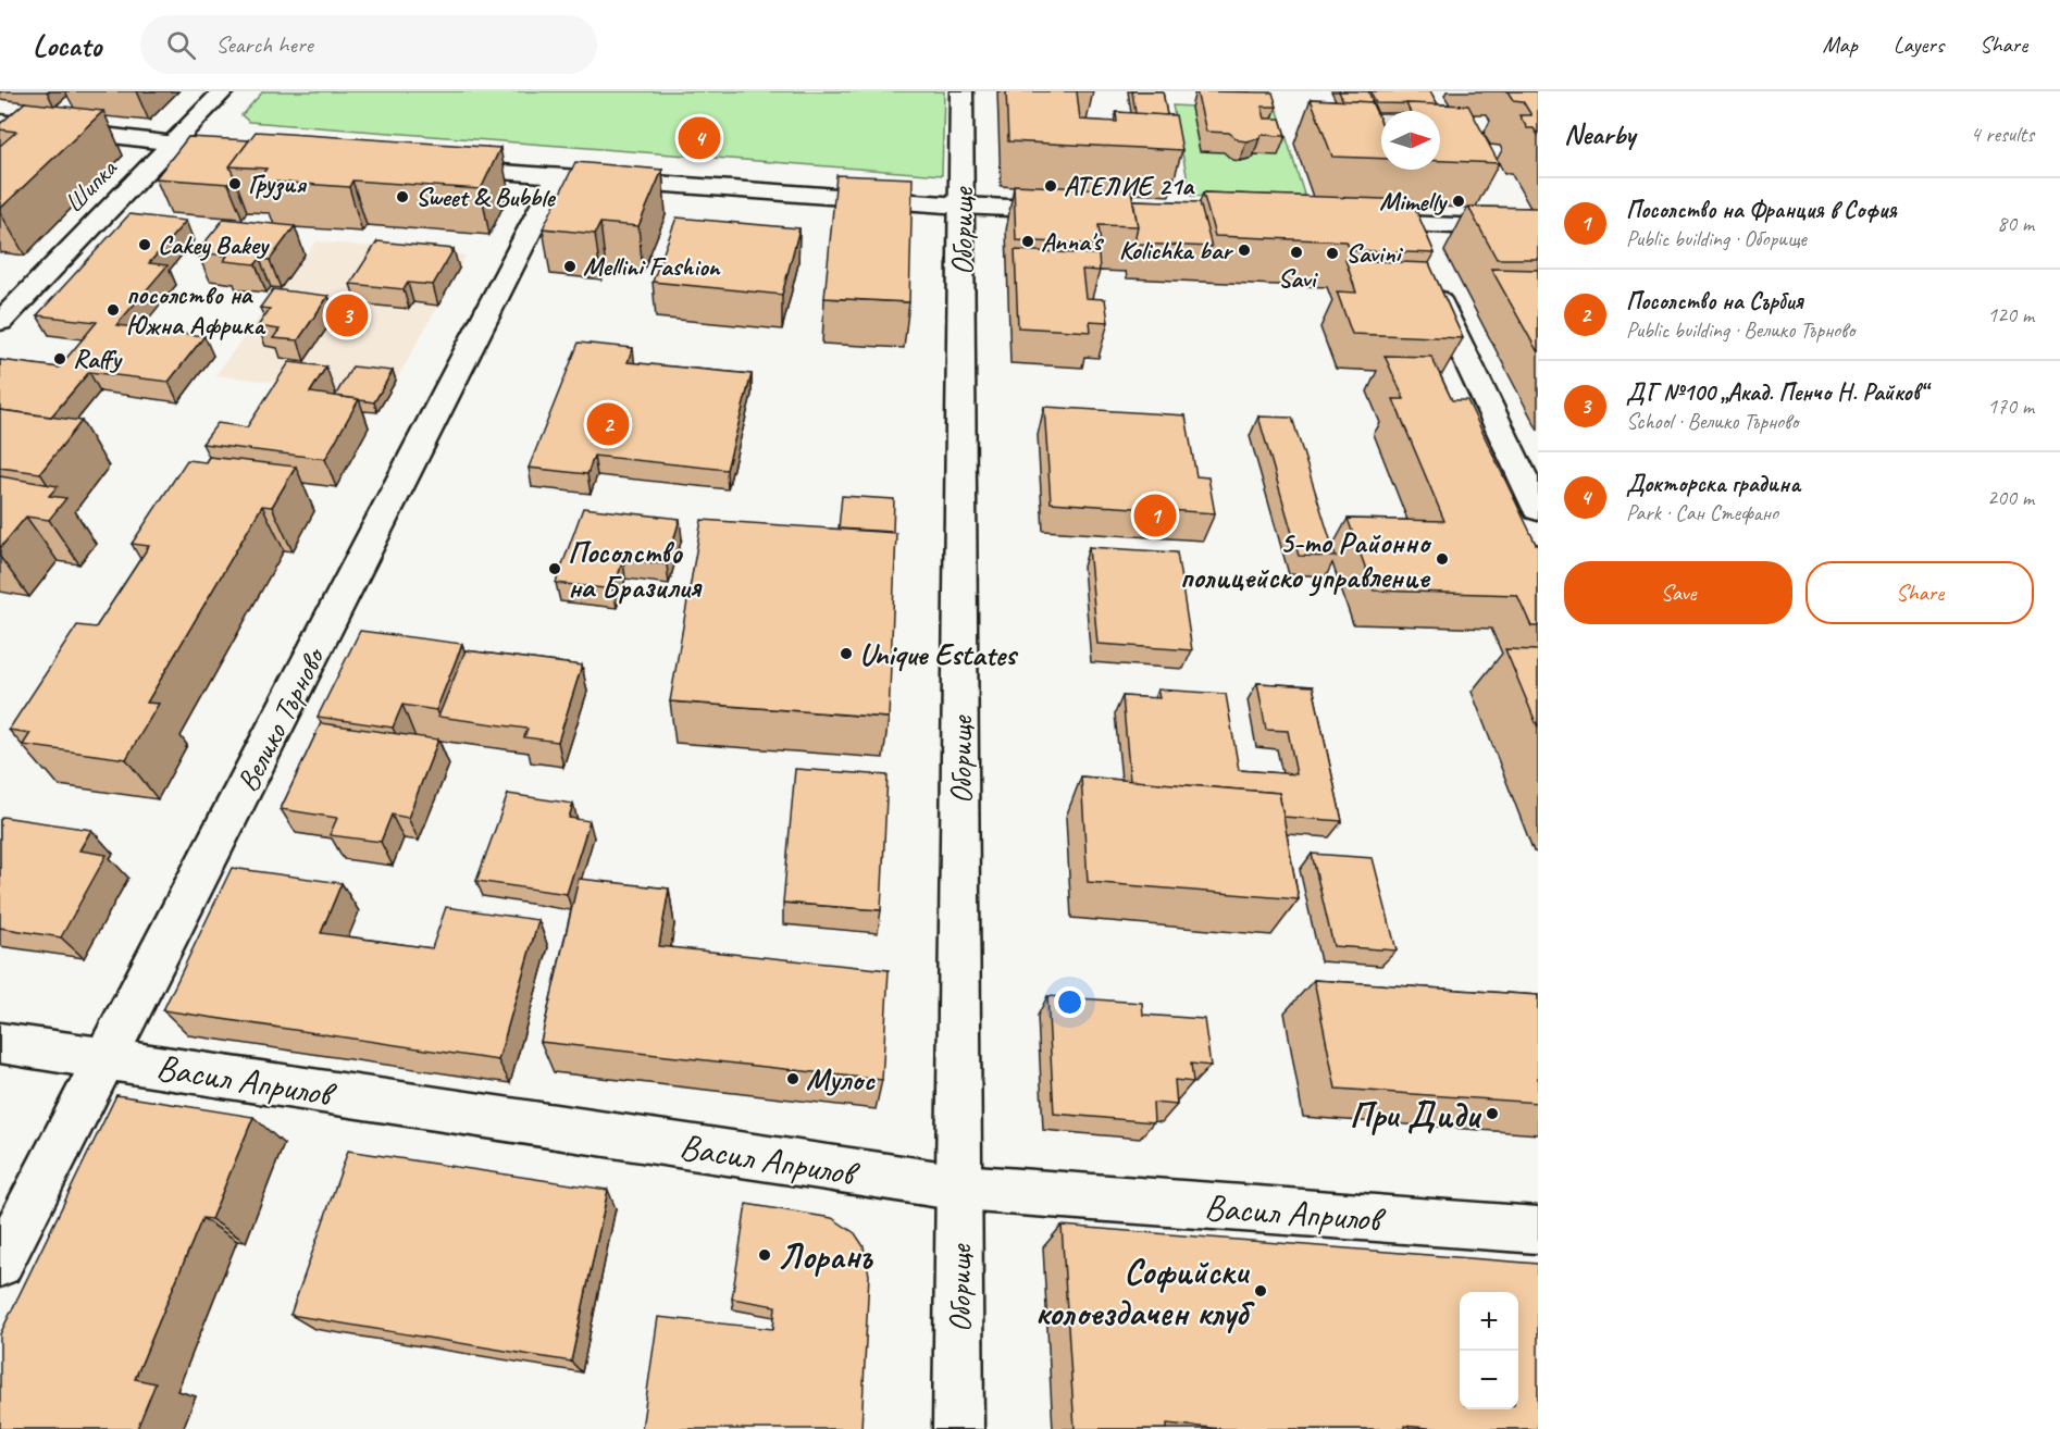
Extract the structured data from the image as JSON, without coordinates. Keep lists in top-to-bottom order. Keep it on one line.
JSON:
{"streets":{"street":["Шипка","Оборище","Велико Търново","Васил Априлов"]},"crossings":[["Оборище","Васил Априлов"],["Велико Търново","Васил Априлов"]],"places":["Грузия","АТЕЛИЕ 21а","Sweet & Bubble","Mimelly","Anna's","Cakey Bakey","Kolichka bar","Savi","Savini","Mellini Fashion","посолство на Южна Африка","Raffy","5-то Районно полицейско управление","Посолство на Бразилия","Unique Estates","Мулос","При Диди","Лоранъ","Софийски колоездачен клуб"],"north":"right","page":{"header":"Locato","search":"Search here","nav":["Map","Layers","Share"],"heading":["Nearby","4 results"],"pins":["4","3","2","1"],"list":[{"mark":"1","name":"Посолство на Франция в София","note":"Public building · Оборище","value":"80 m"},{"mark":"2","name":"Посолство на Сърбия","note":"Public building · Велико Търново","value":"120 m"},{"mark":"3","name":"ДГ №100 „Акад. Пенчо Н. Райков“","note":"School · Велико Търново","value":"170 m"},{"mark":"4","name":"Докторска градина","note":"Park · Сан Стефано","value":"200 m"}],"buttons":["Save","Share"],"map_buttons":["+","−"]}}
